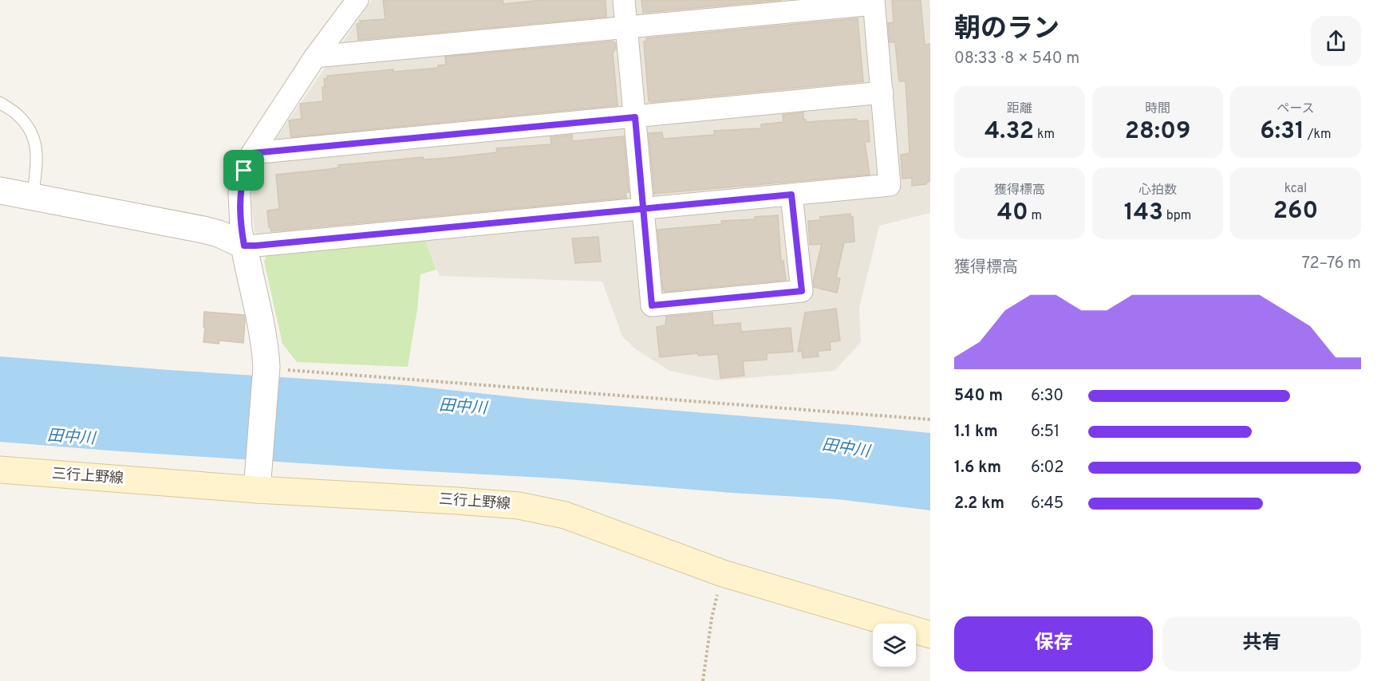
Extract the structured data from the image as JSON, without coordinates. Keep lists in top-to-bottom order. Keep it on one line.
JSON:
{"streets":{"main road":["三行上野線"]},"water":["田中川"],"page":{"heading":["朝のラン","08:33 · 8 × 540 m"],"stats":[["距離","4.32 km"],["時間","28:09"],["ペース","6:31 /km"],["獲得標高","40 m"],["心拍数","143 bpm"],["kcal","260"]],"chart":["獲得標高","72–76 m"],"list":[{"name":"540 m","note":"6:30"},{"name":"1.1 km","note":"6:51"},{"name":"1.6 km","note":"6:02"},{"name":"2.2 km","note":"6:45"}],"buttons":["保存","共有"]}}
